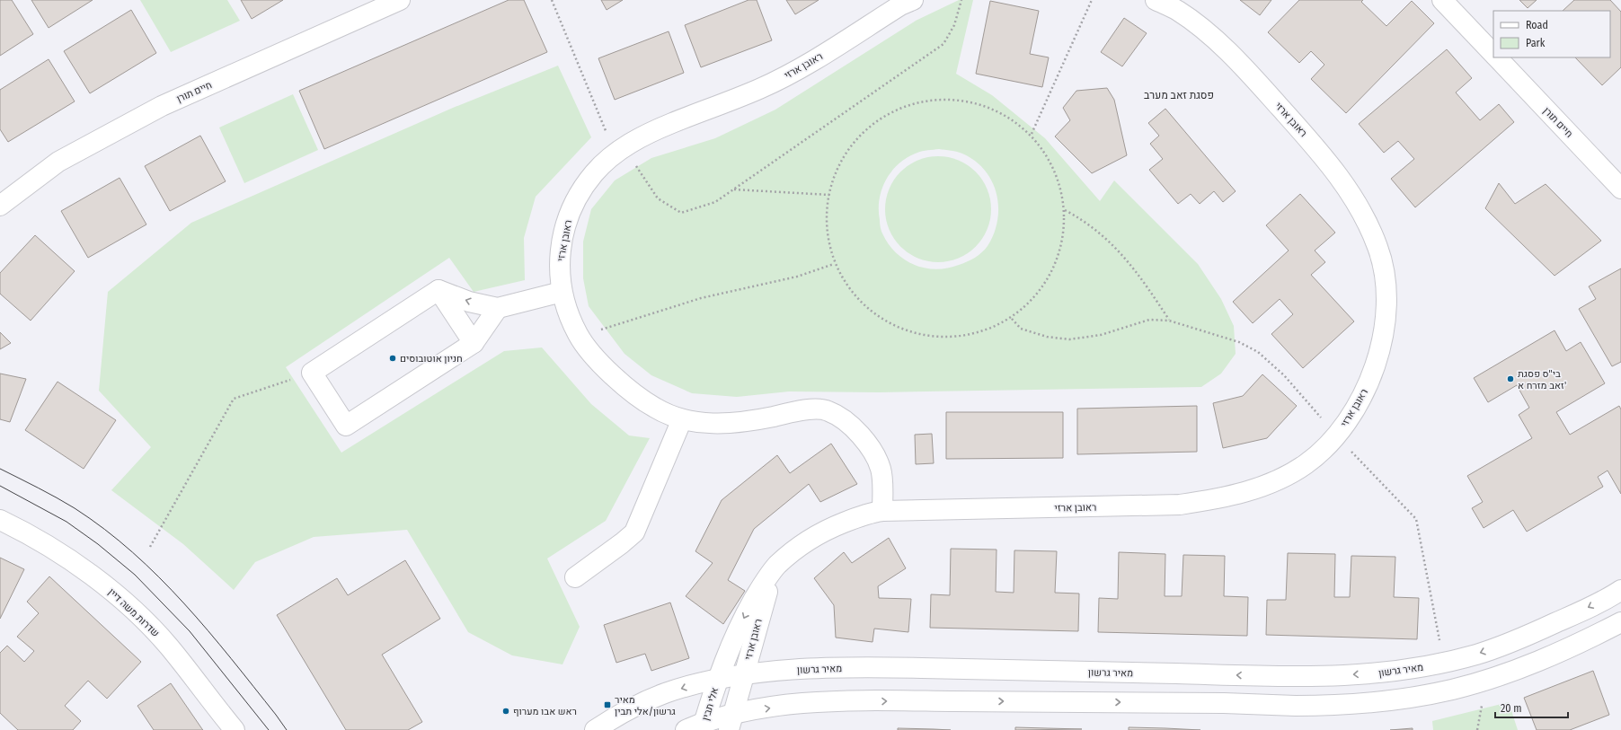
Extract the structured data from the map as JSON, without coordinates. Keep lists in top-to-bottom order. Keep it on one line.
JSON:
{"streets":{"street":["ראובן ארזי","חיים תורן","שדרות משה דיין","מאיר גרשון","אלי תבין"]},"crossings":[["ראובן ארזי","מאיר גרשון"],["ראובן ארזי","אלי תבין"],["מאיר גרשון","אלי תבין"]],"districts":["פסגת זאב מערב"],"places":{"other":["חניון אוטובוסים","בי\"ס פסגת זאב מזרח א'","ראש אבו מערוף"],"transit":["מאיר גרשון/אלי תבין"]},"legend":["Road","Park"],"scale_bar":"20 m"}
